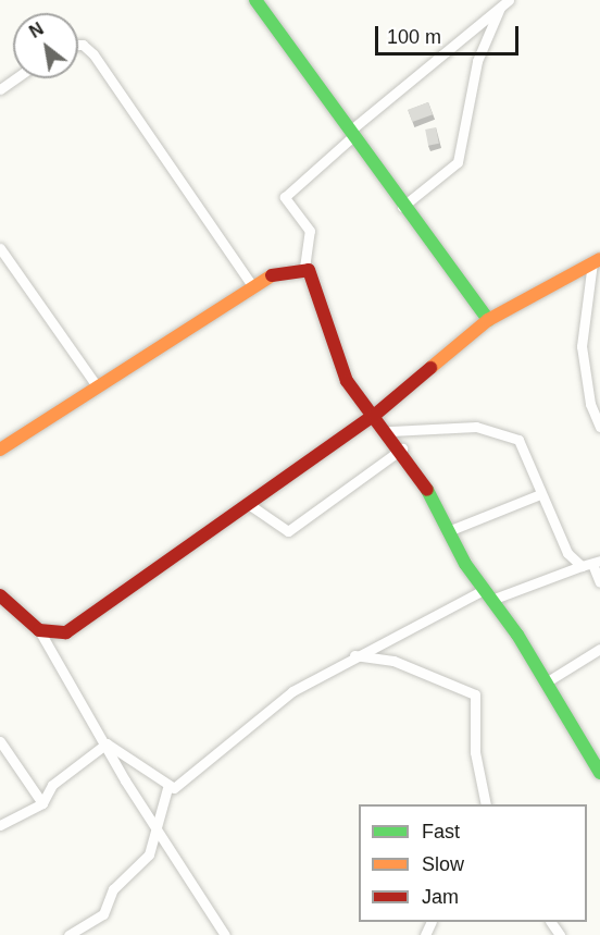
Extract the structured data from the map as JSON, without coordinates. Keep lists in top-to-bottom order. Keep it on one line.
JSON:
{"legend":["Fast","Slow","Jam"],"scale_bar":"100 m","north":"top left"}
